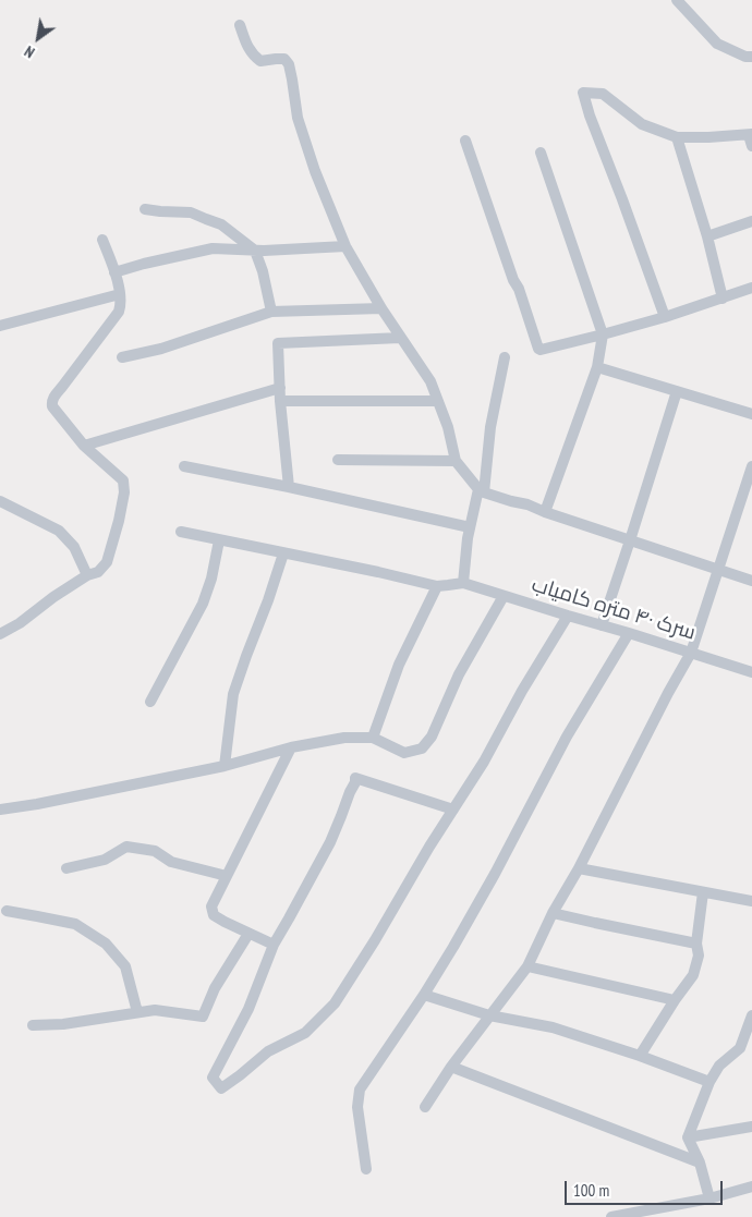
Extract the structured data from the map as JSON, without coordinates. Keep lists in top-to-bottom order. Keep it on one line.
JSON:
{"streets":{"street":["سرک ۴۰ متره کامیاب"]},"scale_bar":"100 m","north":"bottom left"}
